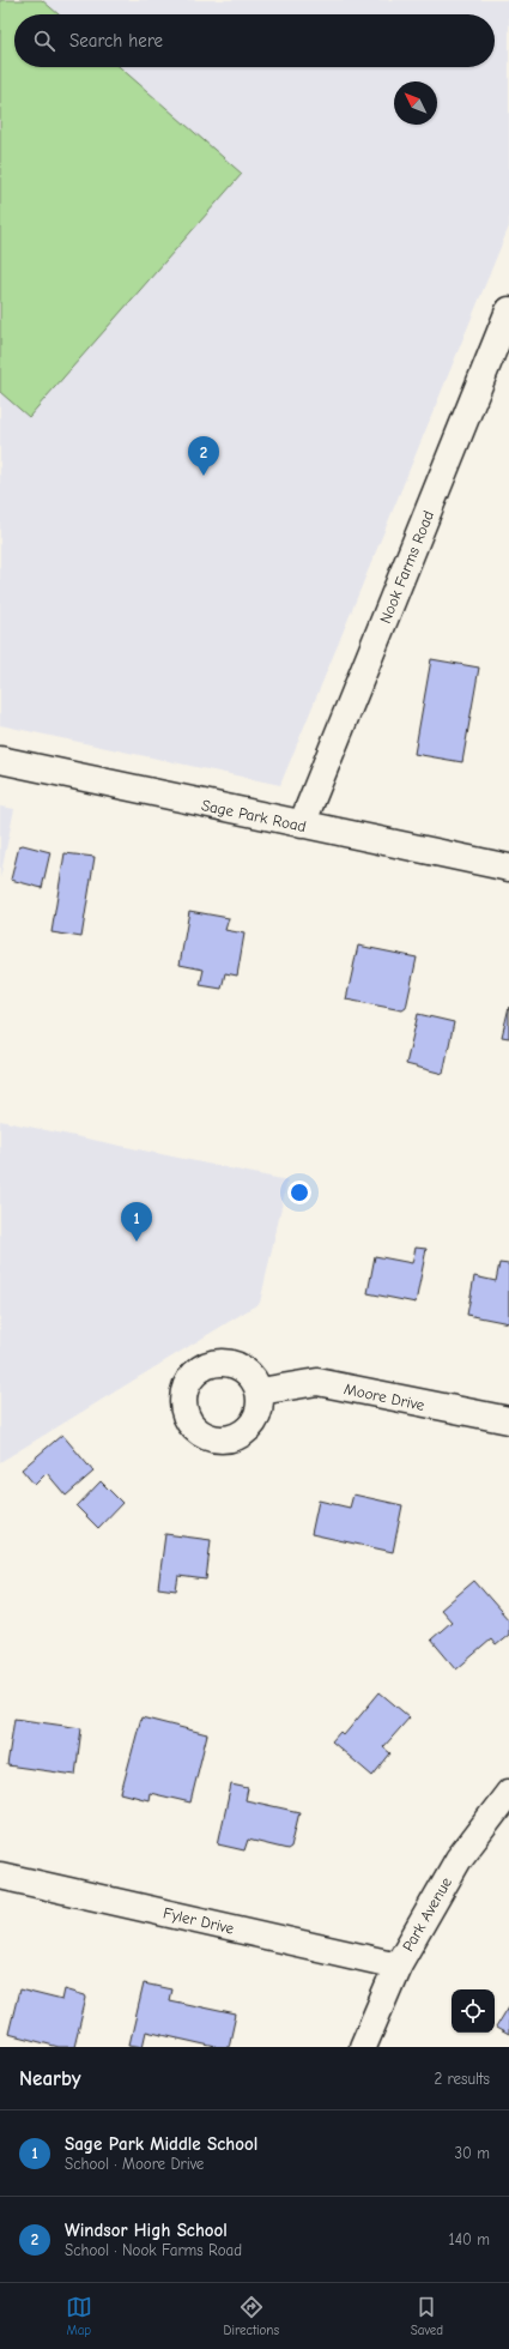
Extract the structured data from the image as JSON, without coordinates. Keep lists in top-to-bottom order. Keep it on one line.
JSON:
{"streets":{"street":["Nook Farms Road","Sage Park Road","Moore Drive","Park Avenue","Fyler Drive"]},"crossings":[["Nook Farms Road","Sage Park Road"],["Park Avenue","Fyler Drive"]],"north":"top left","page":{"search":"Search here","pins":["2","1"],"heading":["Nearby","2 results"],"list":[{"mark":"1","name":"Sage Park Middle School","note":"School · Moore Drive","value":"30 m"},{"mark":"2","name":"Windsor High School","note":"School · Nook Farms Road","value":"140 m"}],"nav":["Map","Directions","Saved"]}}
